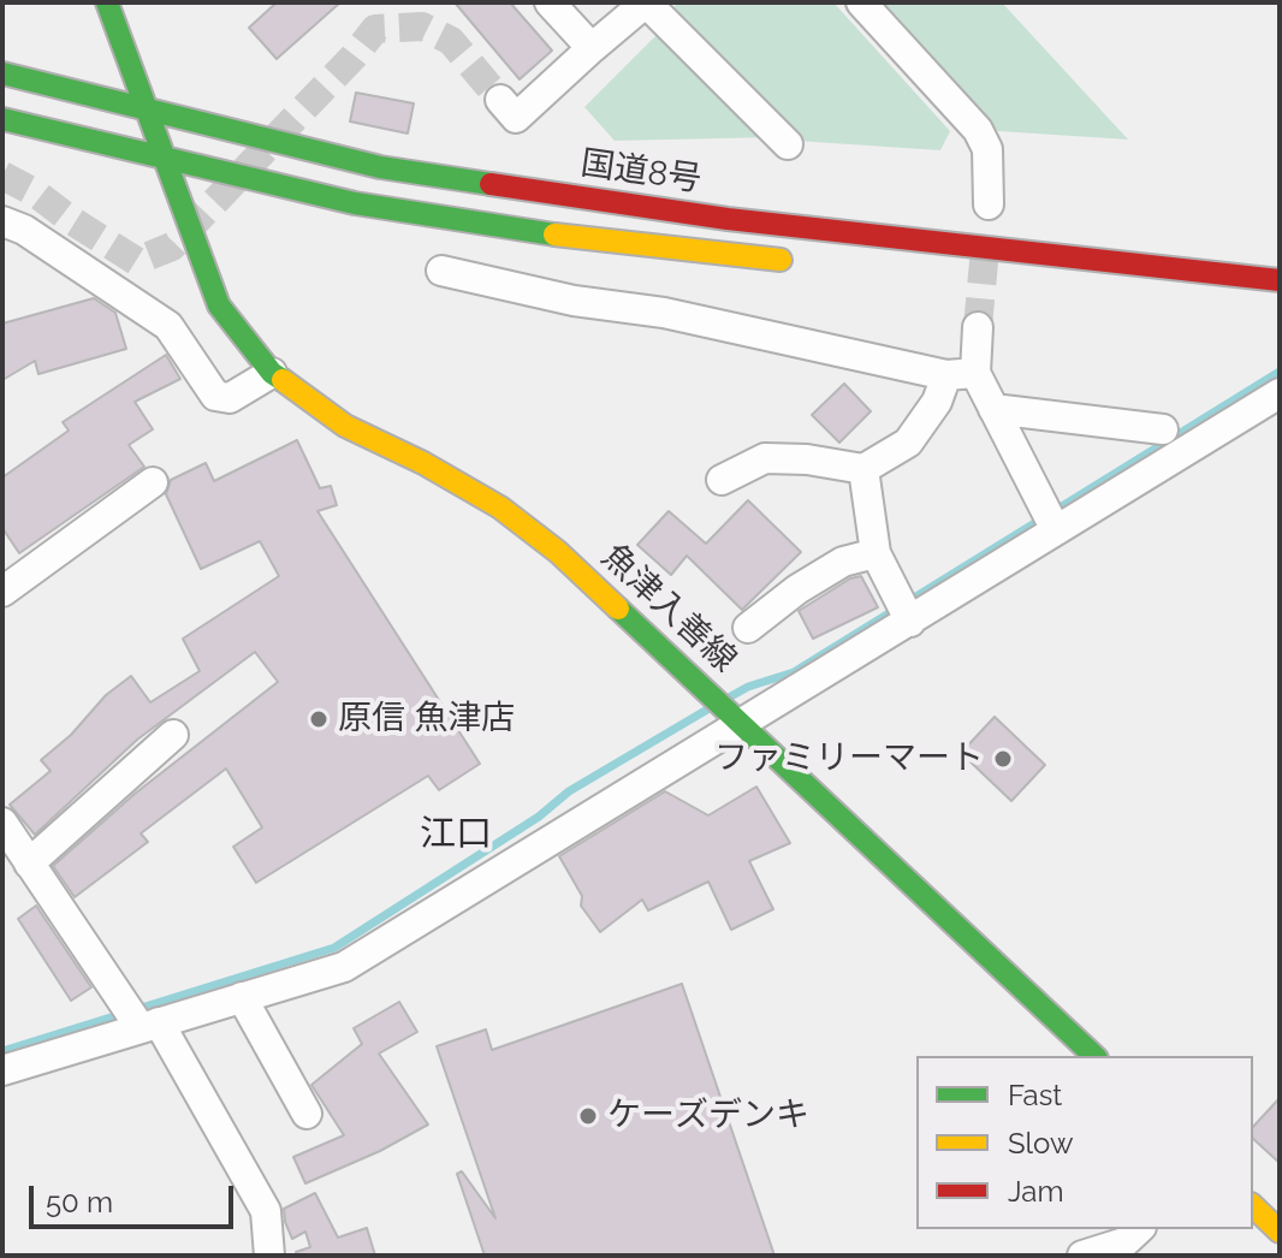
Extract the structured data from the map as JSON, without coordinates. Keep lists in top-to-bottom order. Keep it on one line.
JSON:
{"streets":{"main road":["国道8号","魚津入善線"]},"crossings":[["国道8号","魚津入善線"]],"districts":["江口"],"places":["原信 魚津店","ファミリーマート","ケーズデンキ"],"legend":["Fast","Slow","Jam"],"scale_bar":"50 m"}
